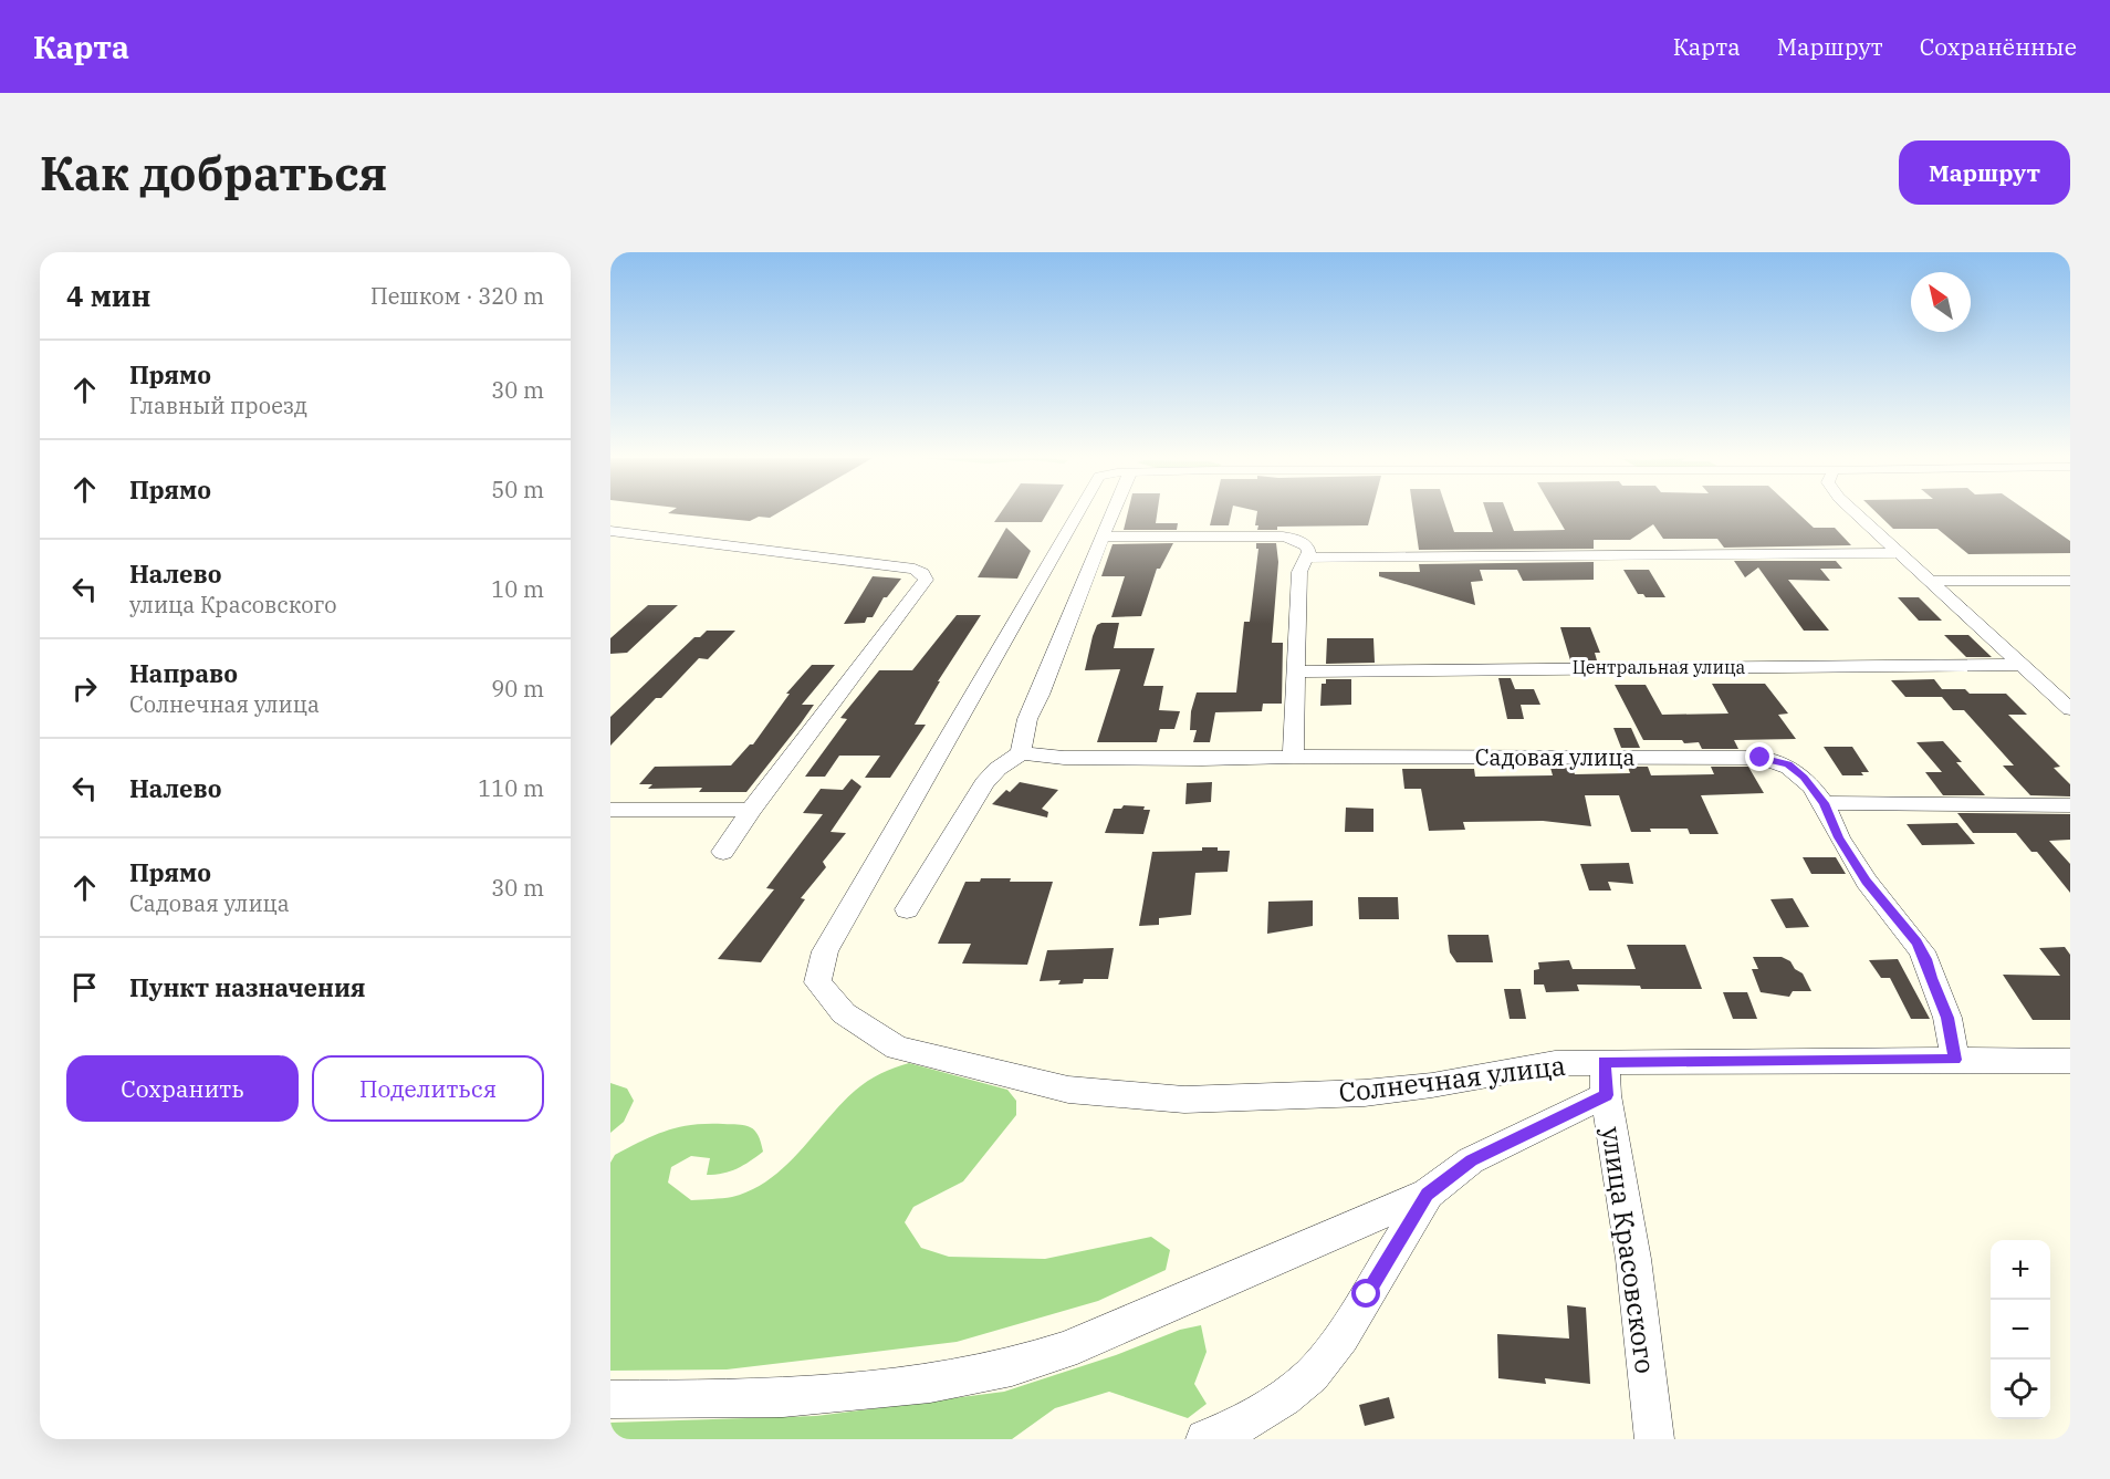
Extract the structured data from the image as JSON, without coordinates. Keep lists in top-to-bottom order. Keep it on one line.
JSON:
{"streets":{"street":["Центральная улица","Садовая улица","Солнечная улица","улица Красовского"]},"crossings":[["Садовая улица","Солнечная улица"],["Солнечная улица","улица Красовского"]],"north":"top left","page":{"header":"Карта","nav":["Карта","Маршрут","Сохранённые"],"buttons":["Маршрут",["Сохранить","Поделиться"]],"title":"Как добраться","heading":["4 мин","Пешком · 320 m"],"list":[["Прямо","Главный проезд","30 m"],["Прямо","50 m"],["Налево","улица Красовского","10 m"],["Направо","Солнечная улица","90 m"],["Налево","110 m"],["Прямо","Садовая улица","30 m"],"Пункт назначения"],"map_buttons":["+","−"]}}
